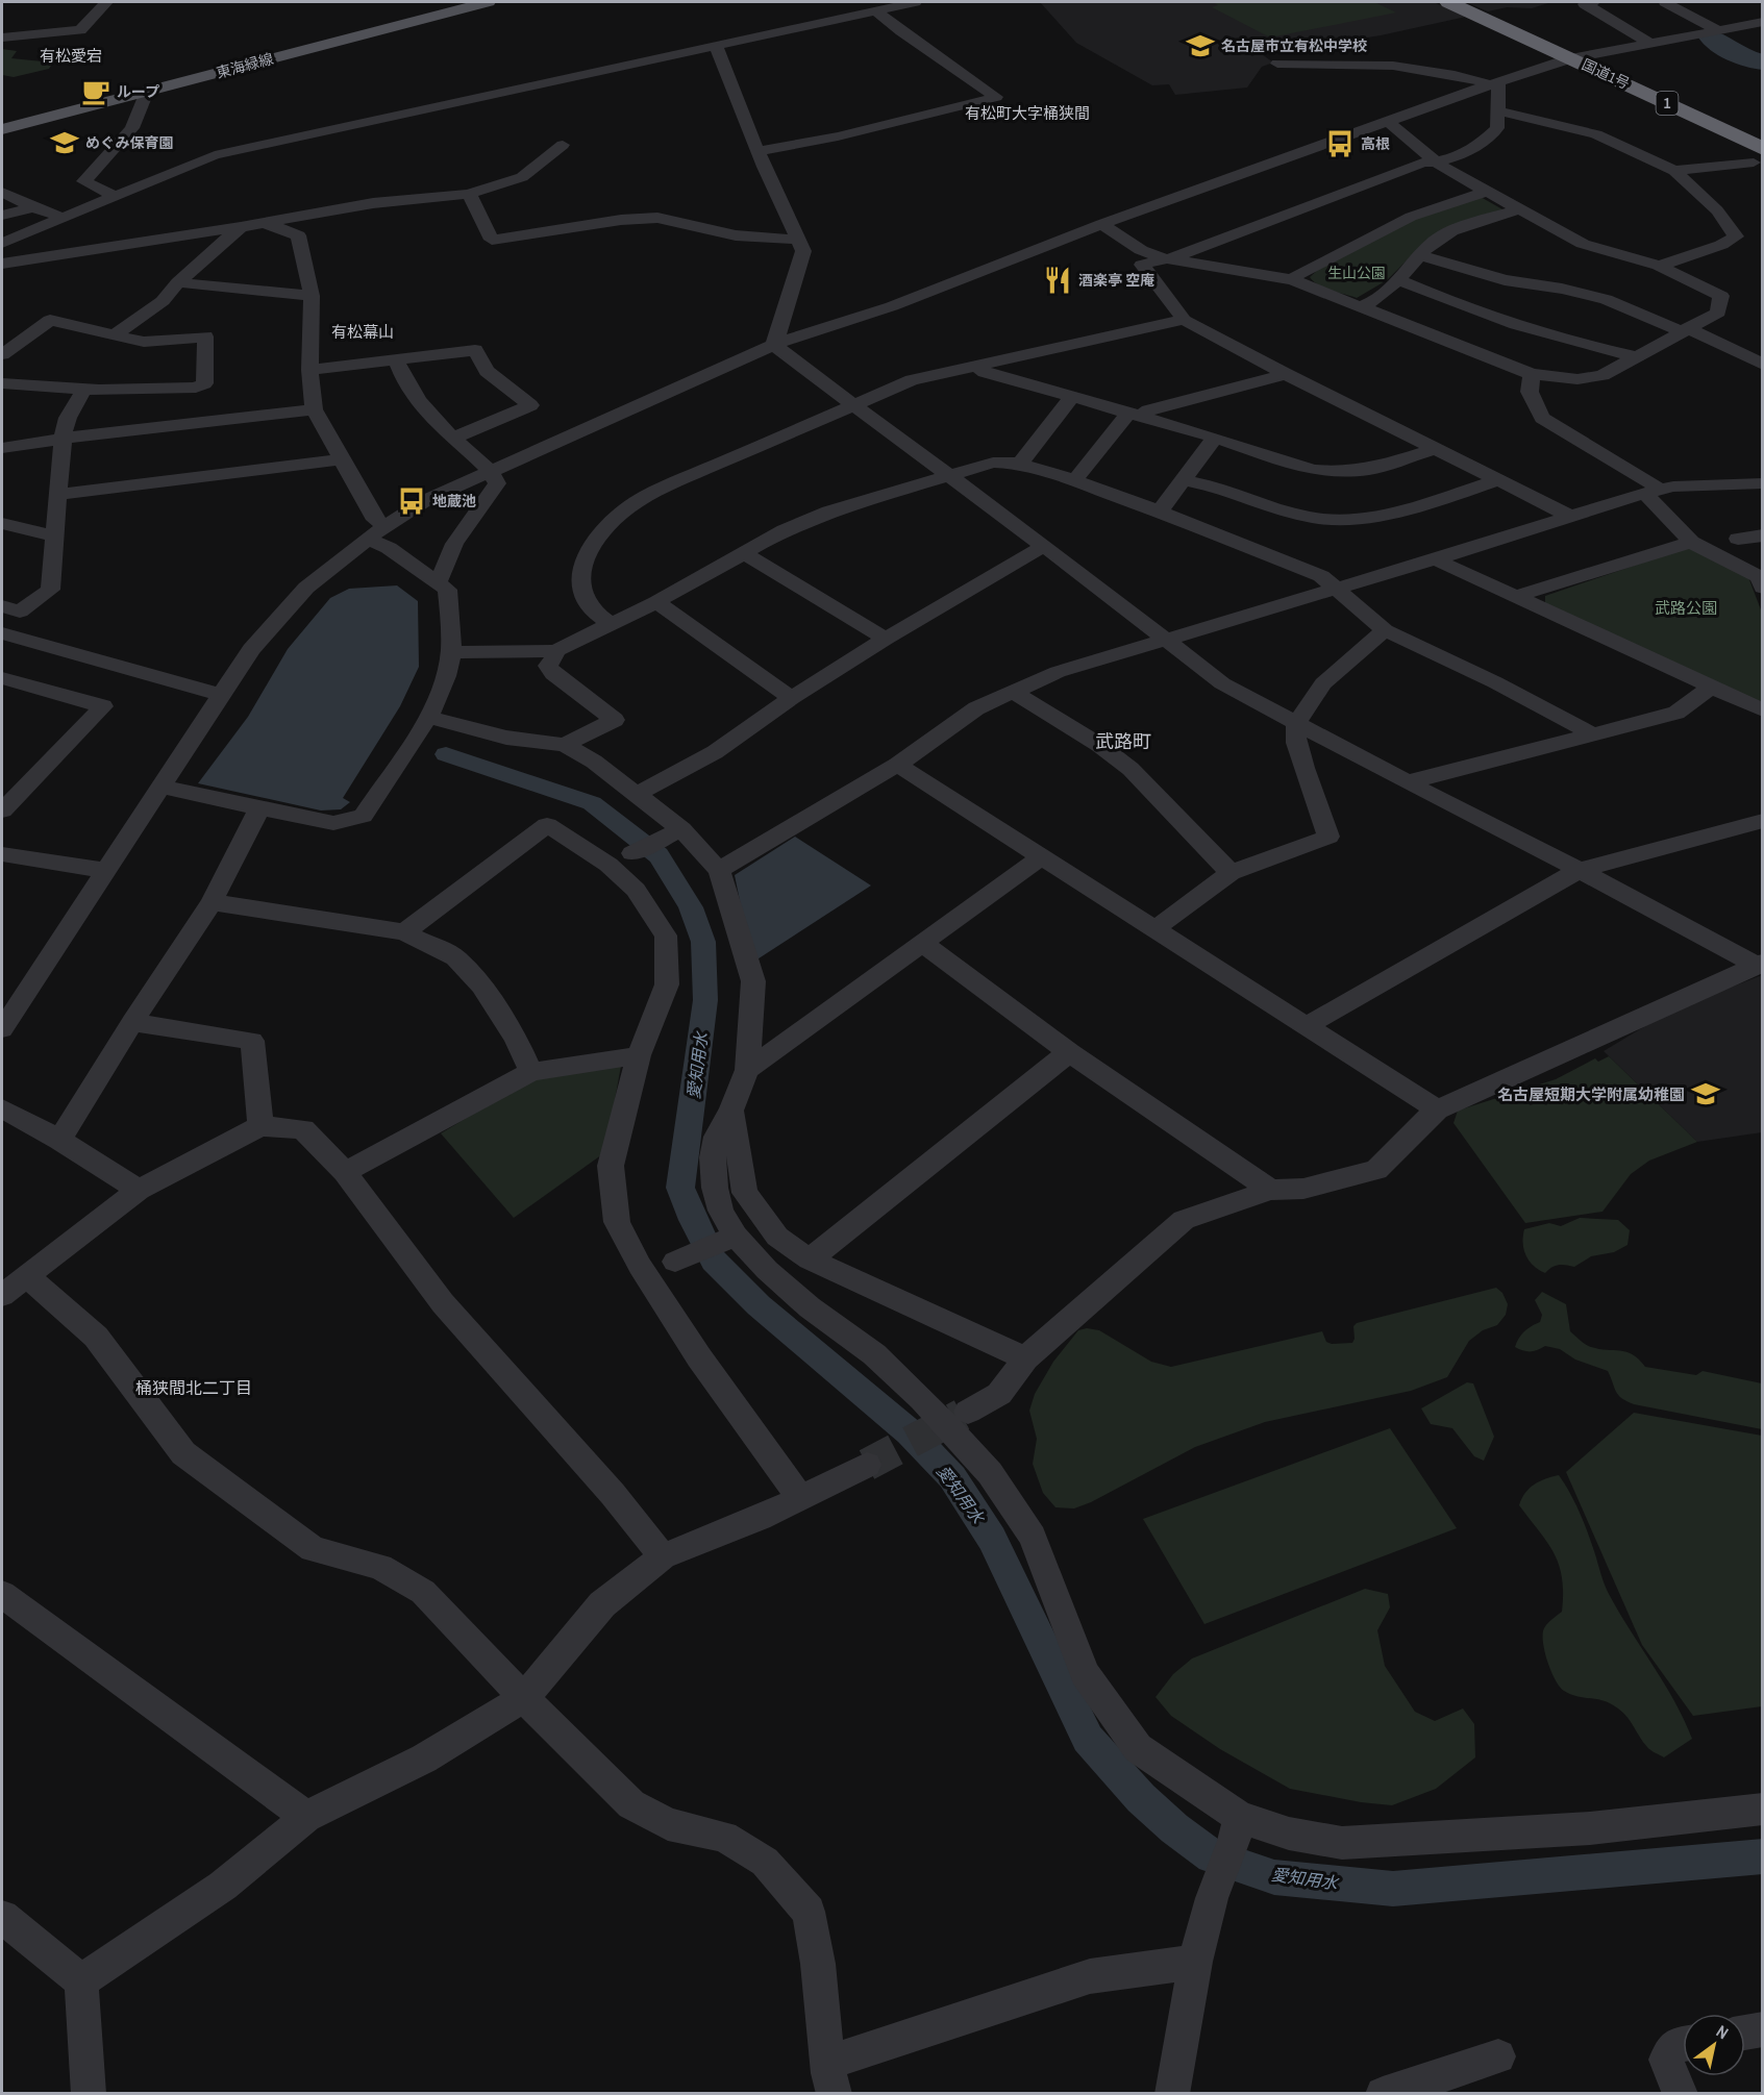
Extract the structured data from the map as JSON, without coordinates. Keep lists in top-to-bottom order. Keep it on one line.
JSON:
{"streets":{"highway":["国道1号","1"],"main road":["東海緑線"]},"districts":["有松愛宕","有松町大字桶狭間","有松幕山","武路町","桶狭間北二丁目"],"water":["愛知用水"],"parks":["生山公園","武路公園"],"places":{"school or university":["名古屋市立有松中学校","めぐみ保育園","名古屋短期大学附属幼稚園"],"cafe":["ループ"],"bus stop":["高根","地蔵池"],"restaurant":["酒楽亭 空庵"]},"north":"top right"}
